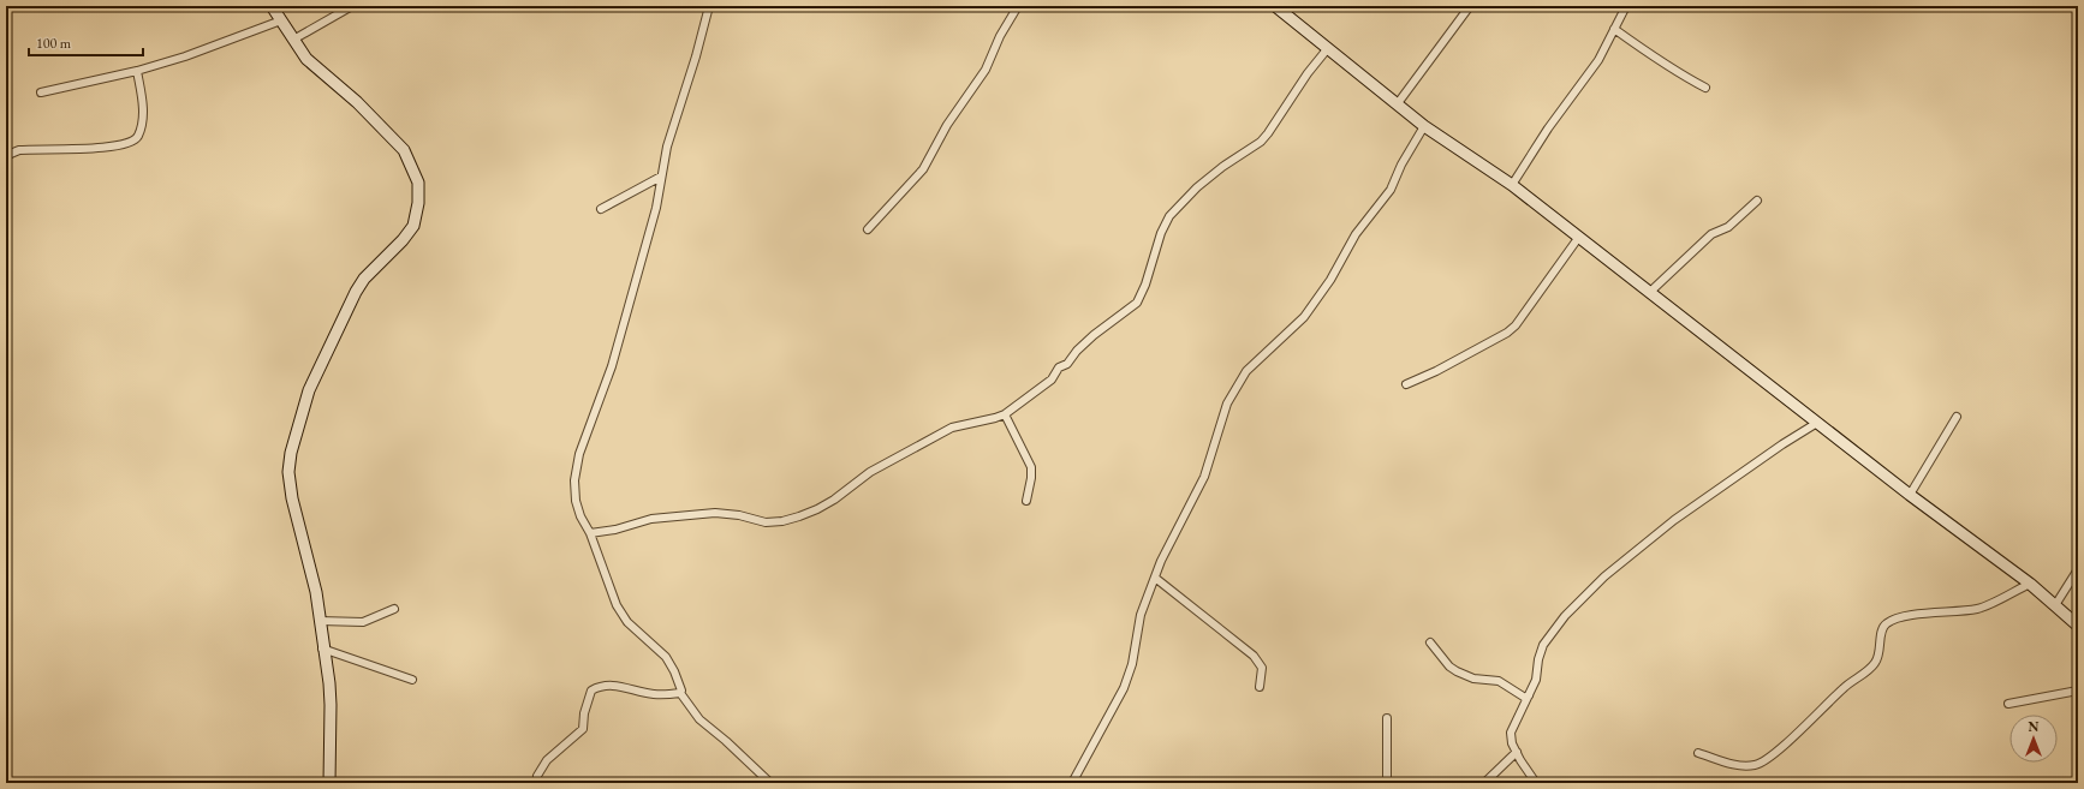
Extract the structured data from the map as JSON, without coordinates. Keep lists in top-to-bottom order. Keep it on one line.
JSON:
{"scale_bar":"100 m","north":"top"}
